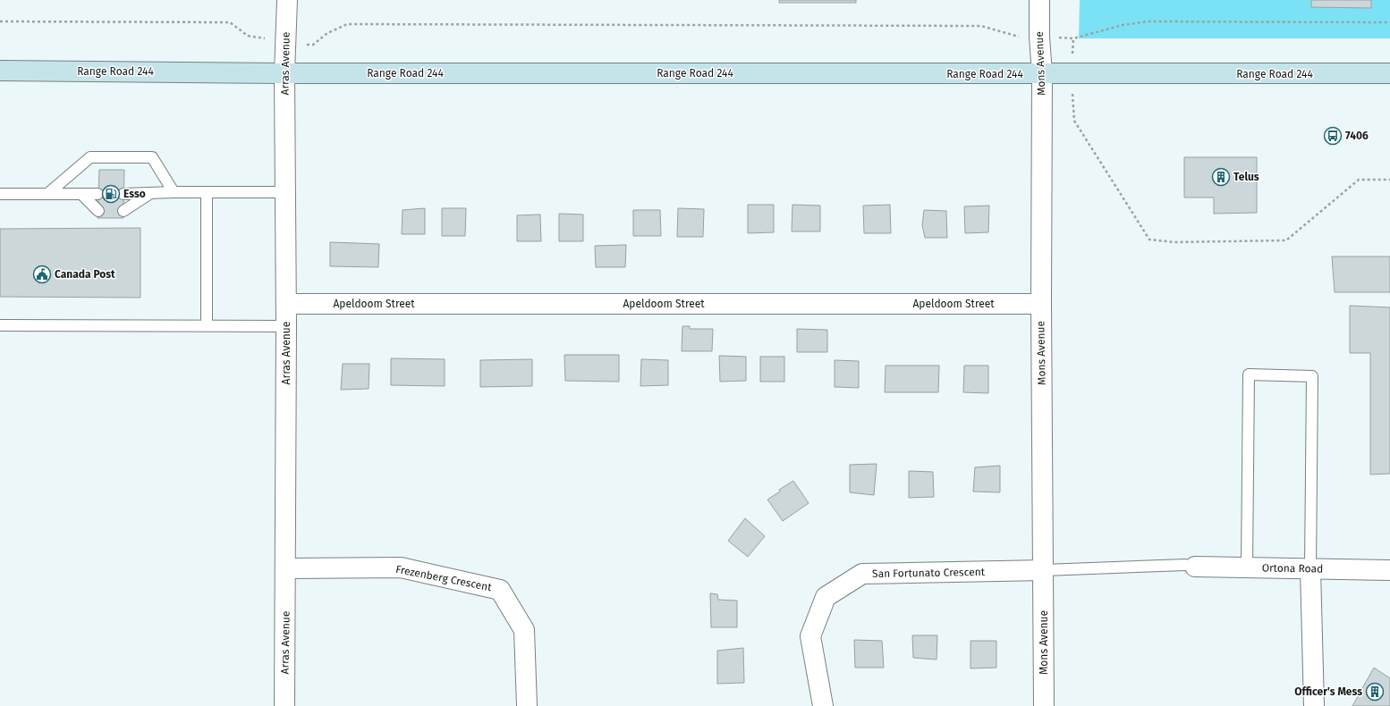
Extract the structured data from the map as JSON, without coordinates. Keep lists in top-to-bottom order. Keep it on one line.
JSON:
{"streets":{"street":["Arras Avenue","Mons Avenue","Range Road 244","Apeldoom Street","Ortona Road","San Fortunato Crescent","Frezenberg Crescent"]},"crossings":[["Arras Avenue","Range Road 244"],["Arras Avenue","Apeldoom Street"],["Arras Avenue","Frezenberg Crescent"],["Mons Avenue","Range Road 244"],["Mons Avenue","Apeldoom Street"],["Mons Avenue","San Fortunato Crescent"]],"places":{"bus stop":["7406"],"building":["Telus","Officer's Mess"],"fuel station":["Esso"],"public building":["Canada Post"]}}
